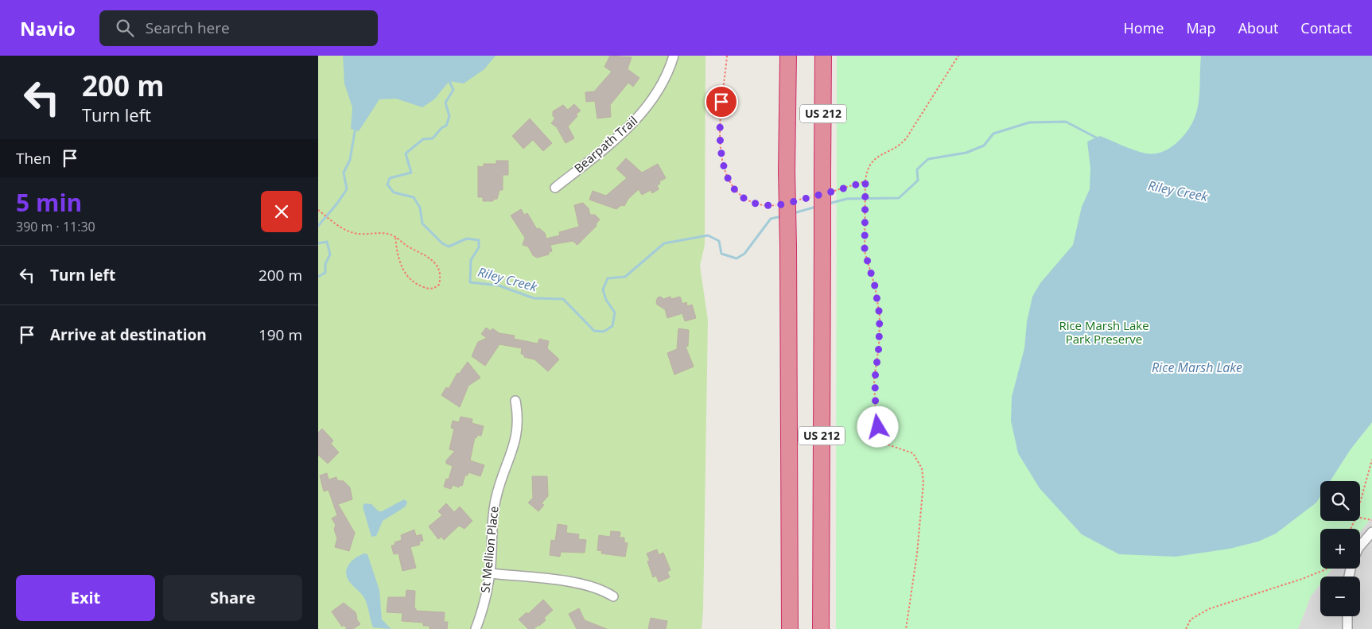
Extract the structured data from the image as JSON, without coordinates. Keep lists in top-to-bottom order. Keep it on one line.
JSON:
{"streets":{"highway":["US 212"],"street":["Bearpath Trail","St Mellion Place"]},"water":["Riley Creek","Rice Marsh Lake"],"parks":["Rice Marsh Lake Park Preserve"],"page":{"header":"Navio","search":"Search here","nav":["Home","Map","About","Contact"],"turn":["200 m","Turn left"],"then":"Then","heading":["5 min","390 m · 11:30"],"list":[{"name":"Turn left","value":"200 m"},{"name":"Arrive at destination","value":"190 m"}],"map_buttons":["+","−"],"buttons":["Exit","Share"]}}
